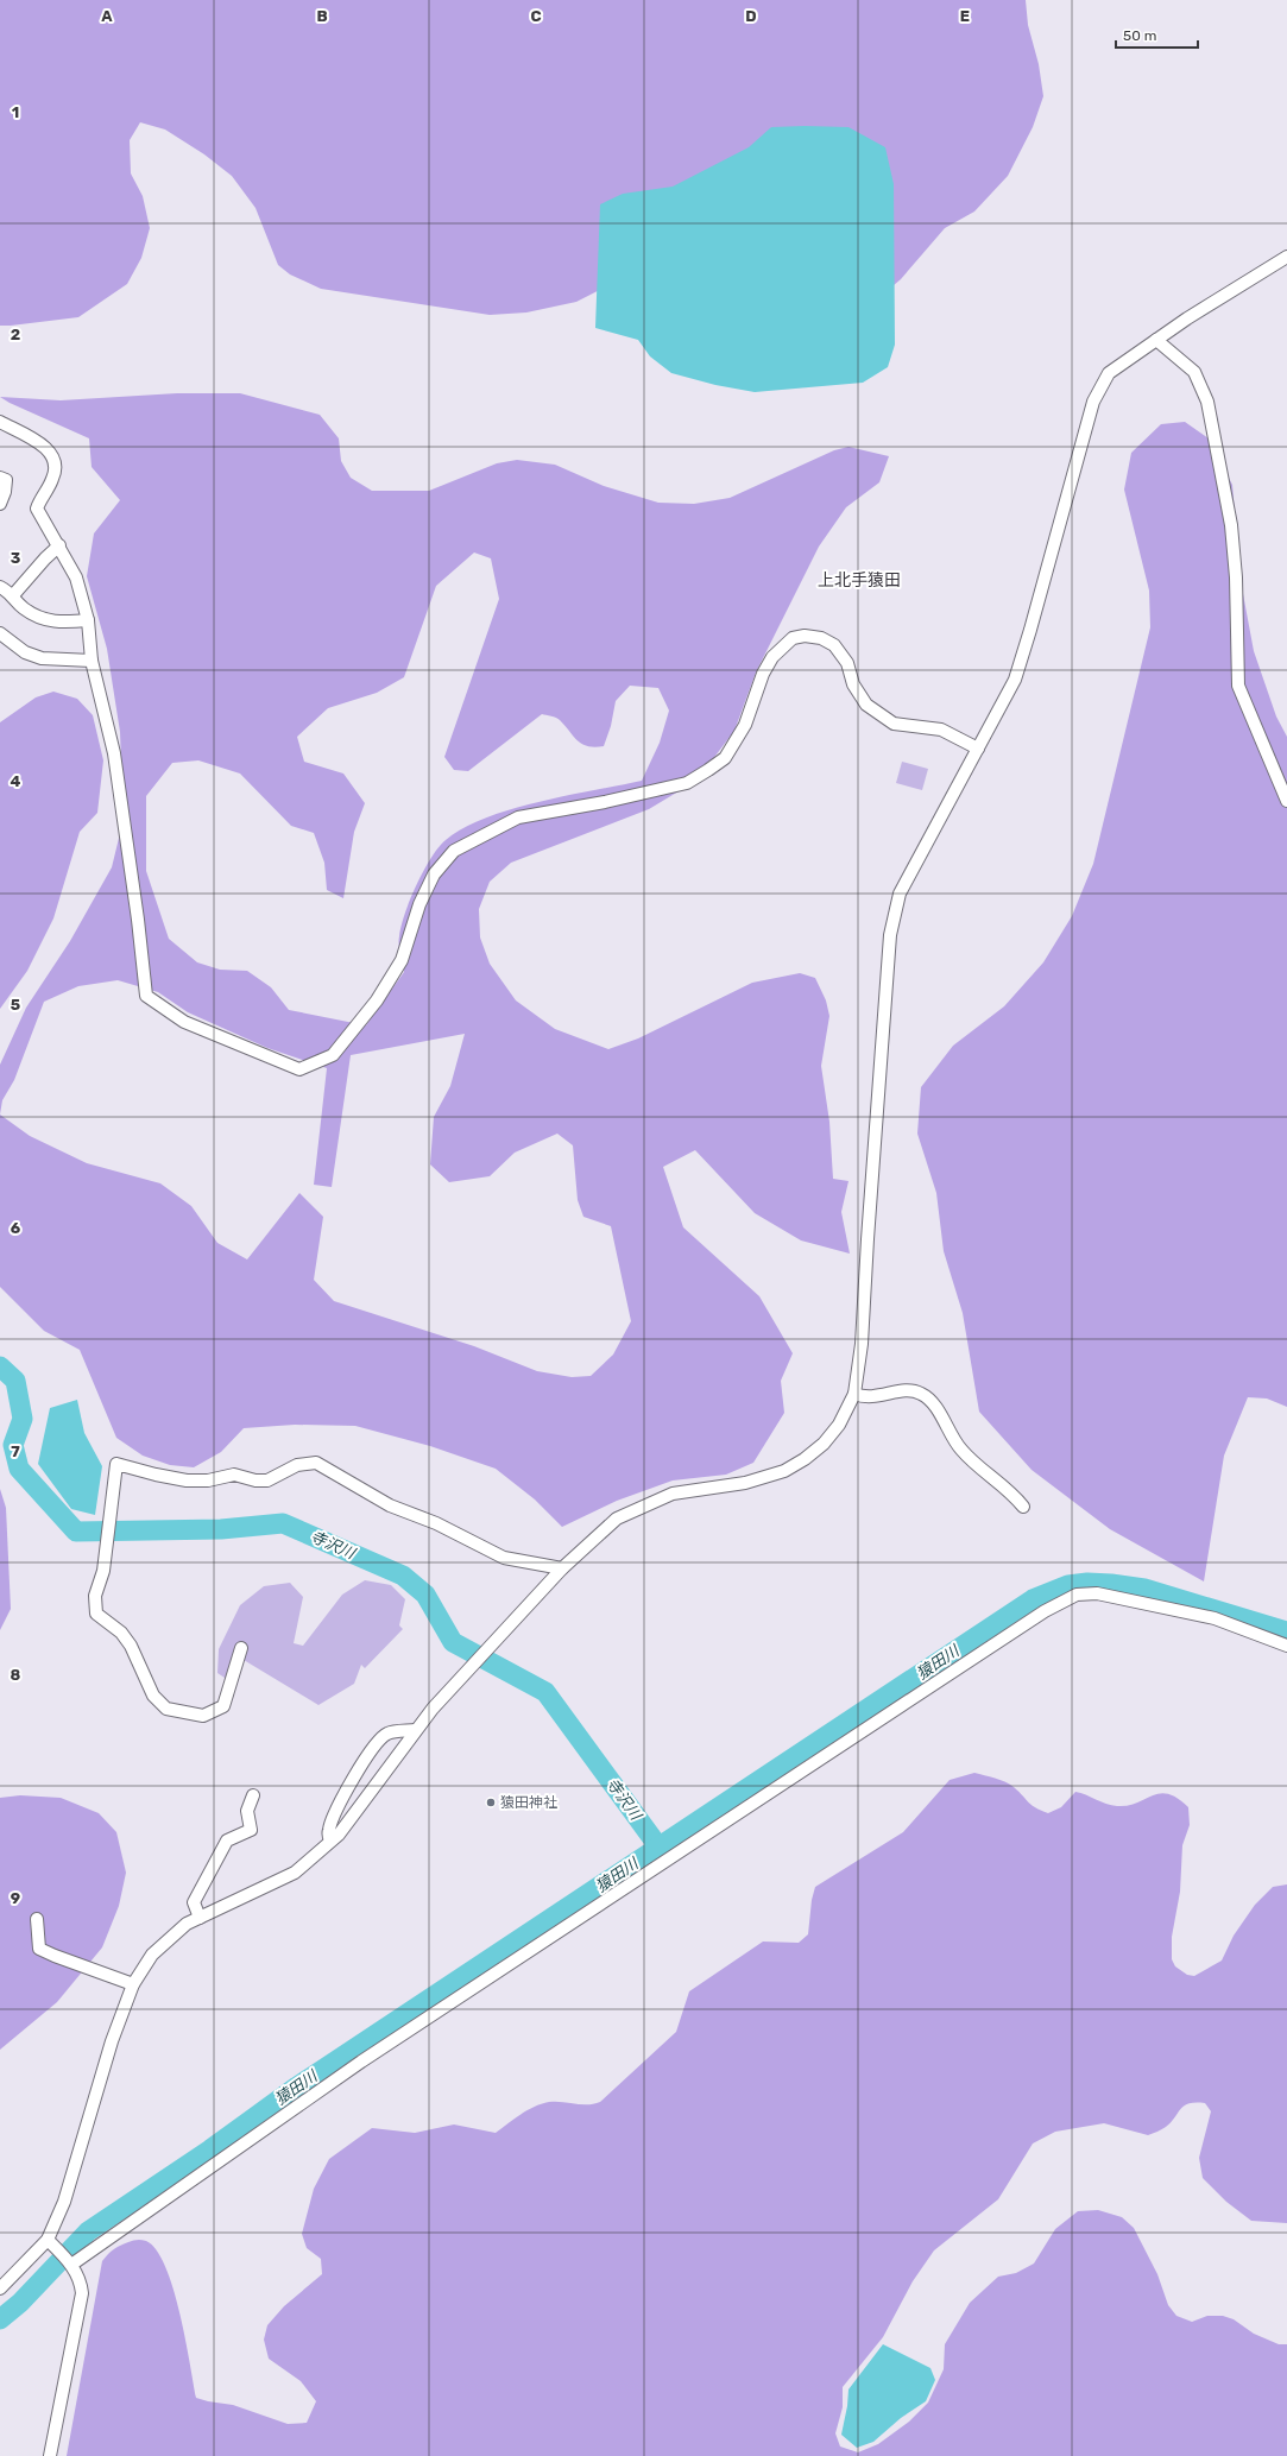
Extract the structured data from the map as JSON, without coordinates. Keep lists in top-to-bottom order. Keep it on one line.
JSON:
{"districts":["上北手猿田"],"water":["寺沢川","猿田川"],"places":["猿田神社"],"scale_bar":"50 m","grid":{"columns":["A","B","C","D","E"],"rows":["1","2","3","4","5","6","7","8","9"]}}
